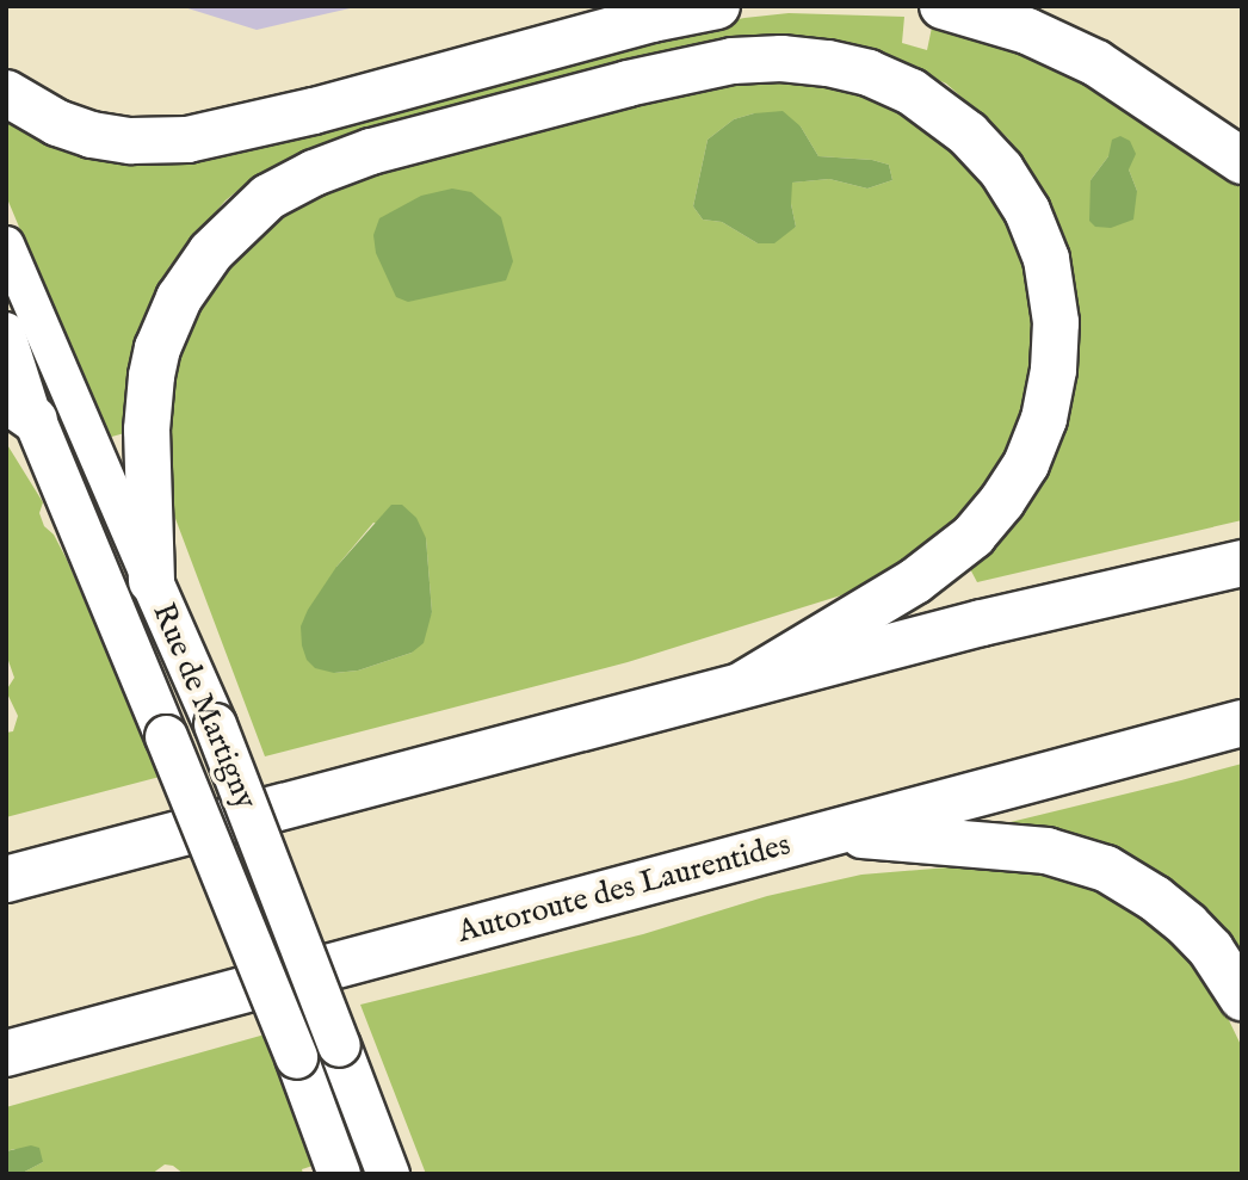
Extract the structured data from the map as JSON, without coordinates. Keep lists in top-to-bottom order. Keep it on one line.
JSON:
{"streets":{"highway":["Autoroute des Laurentides"],"main road":["Rue de Martigny"]}}
